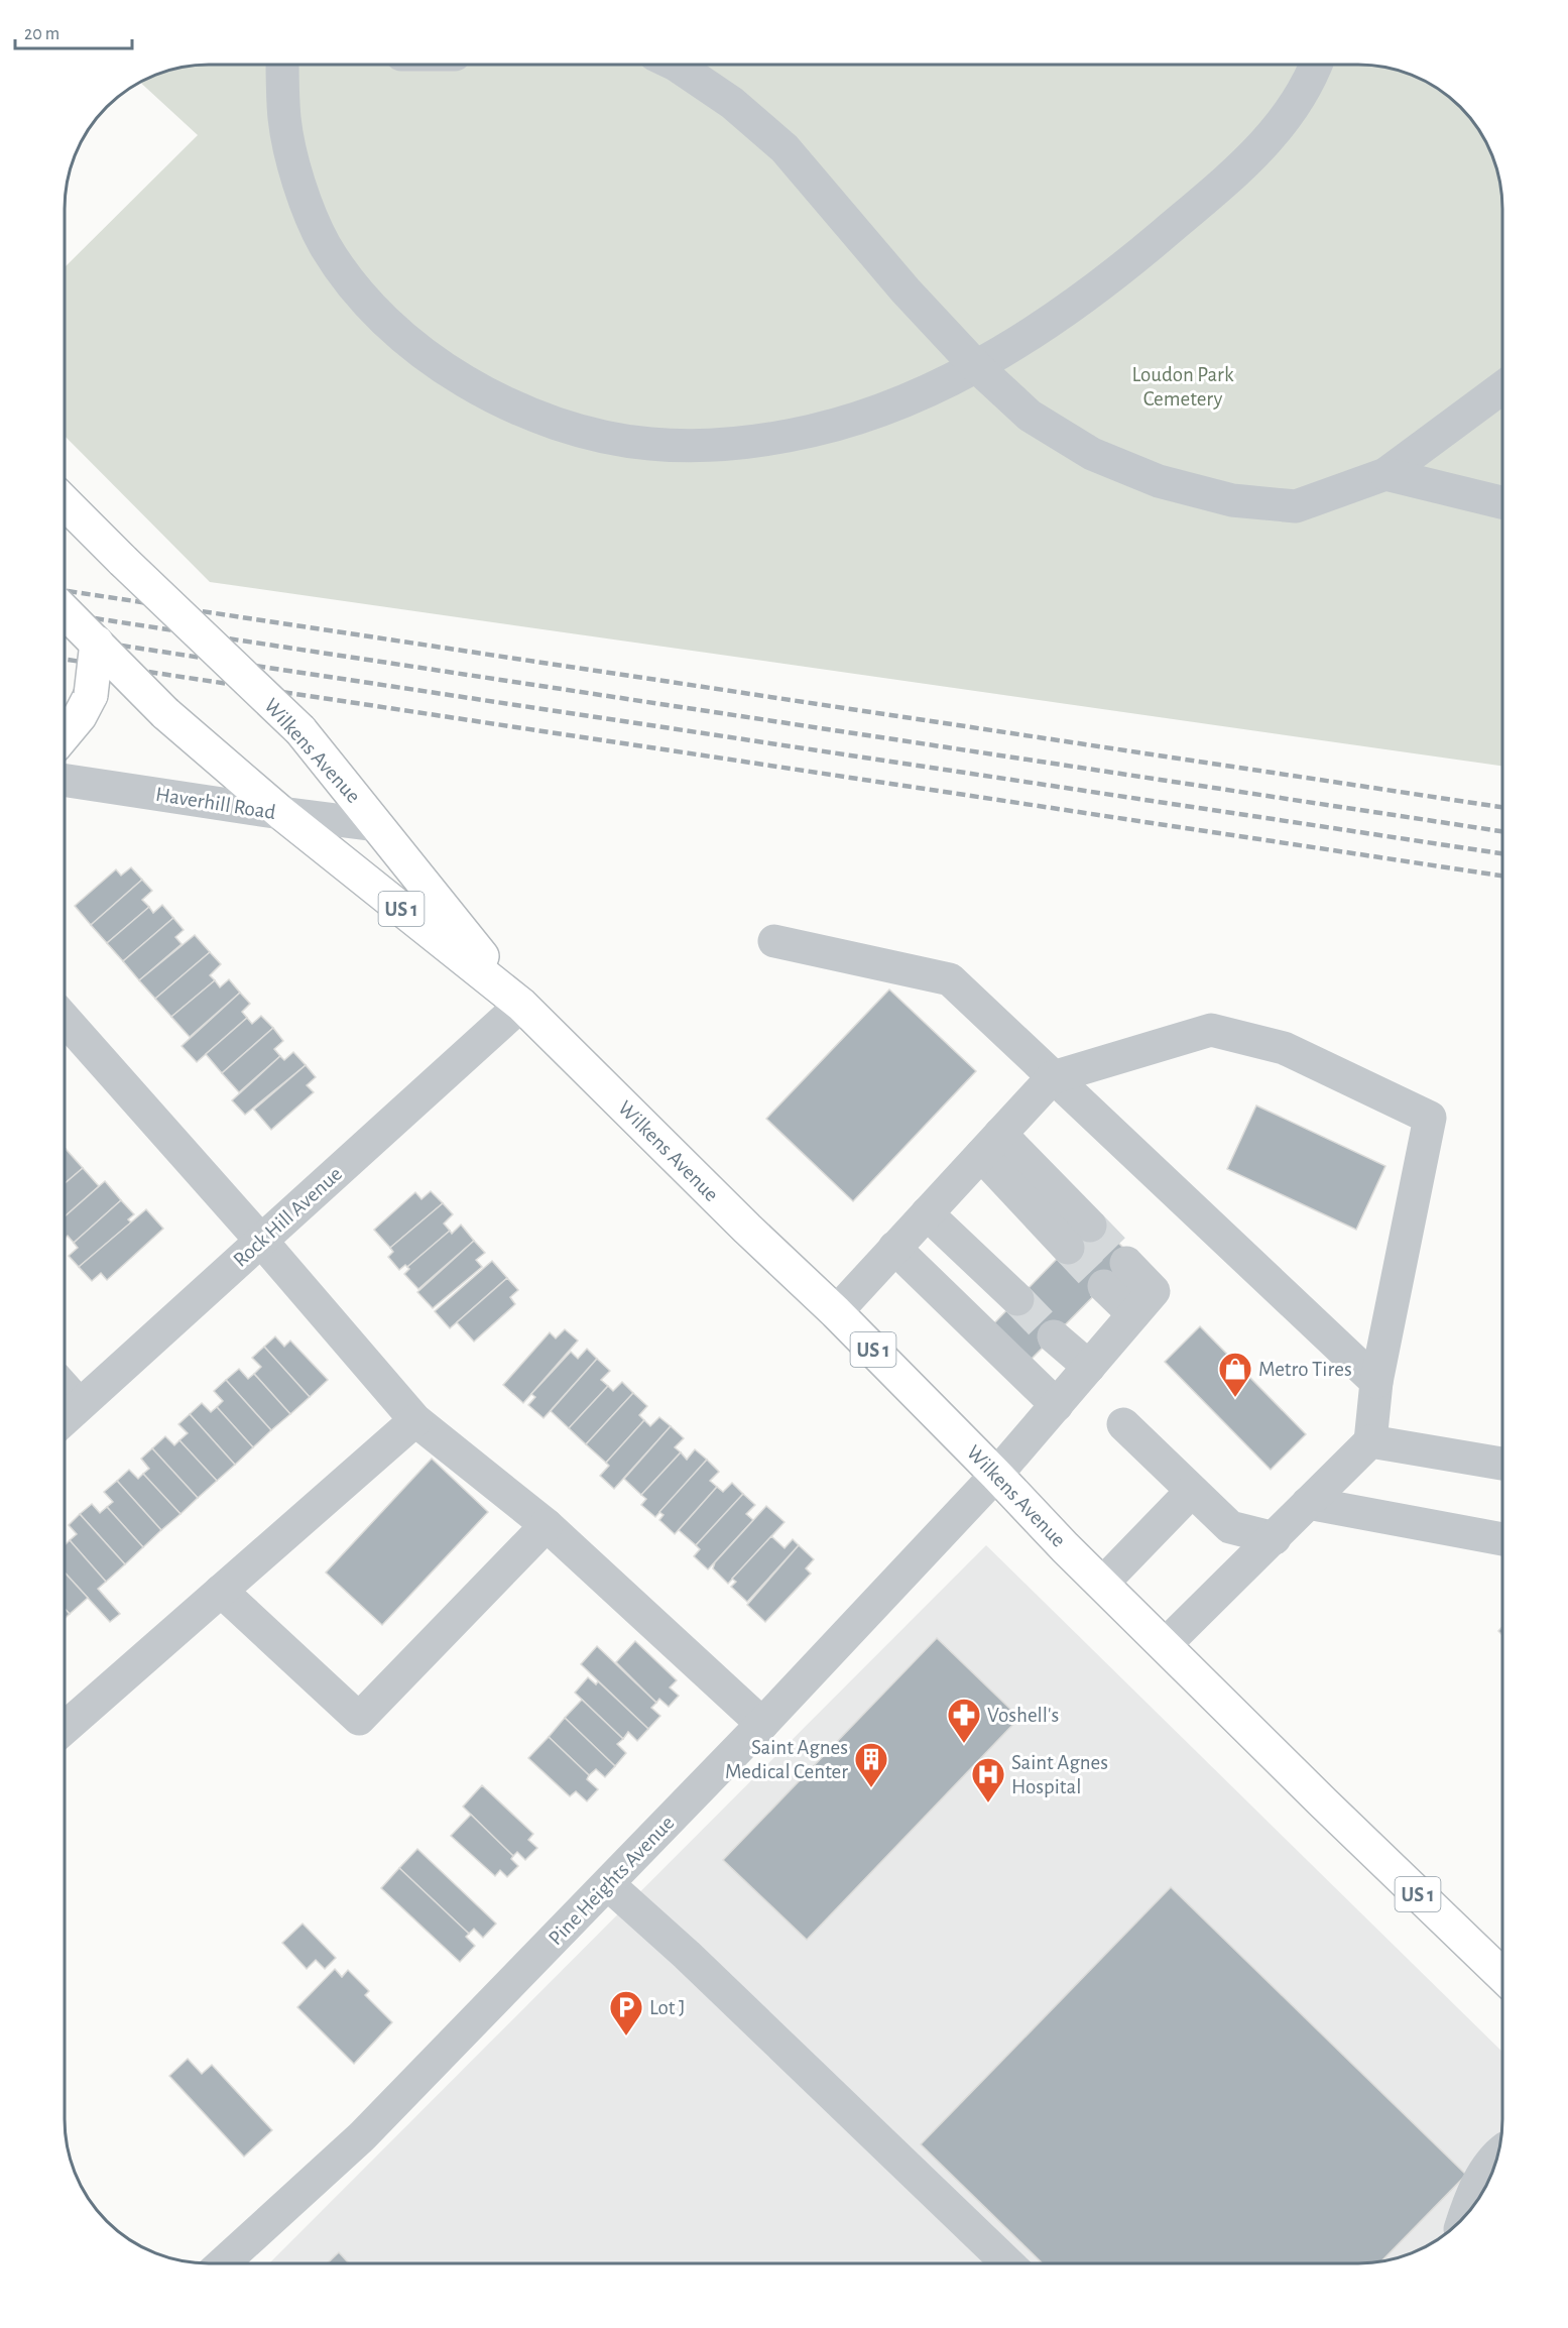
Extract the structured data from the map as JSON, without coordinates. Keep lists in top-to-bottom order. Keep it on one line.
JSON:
{"streets":{"main road":["Wilkens Avenue","US 1"],"street":["Haverhill Road","Rock Hill Avenue","Pine Heights Avenue"]},"crossings":[["Wilkens Avenue","Haverhill Road"],["Wilkens Avenue","Rock Hill Avenue"],["Wilkens Avenue","Pine Heights Avenue"]],"parks":["Loudon Park Cemetery"],"places":{"shop":["Metro Tires"],"pharmacy":["Voshell's"],"building":["Saint Agnes Medical Center"],"hospital":["Saint Agnes Hospital"],"parking":["Lot J"]},"scale_bar":"20 m"}
